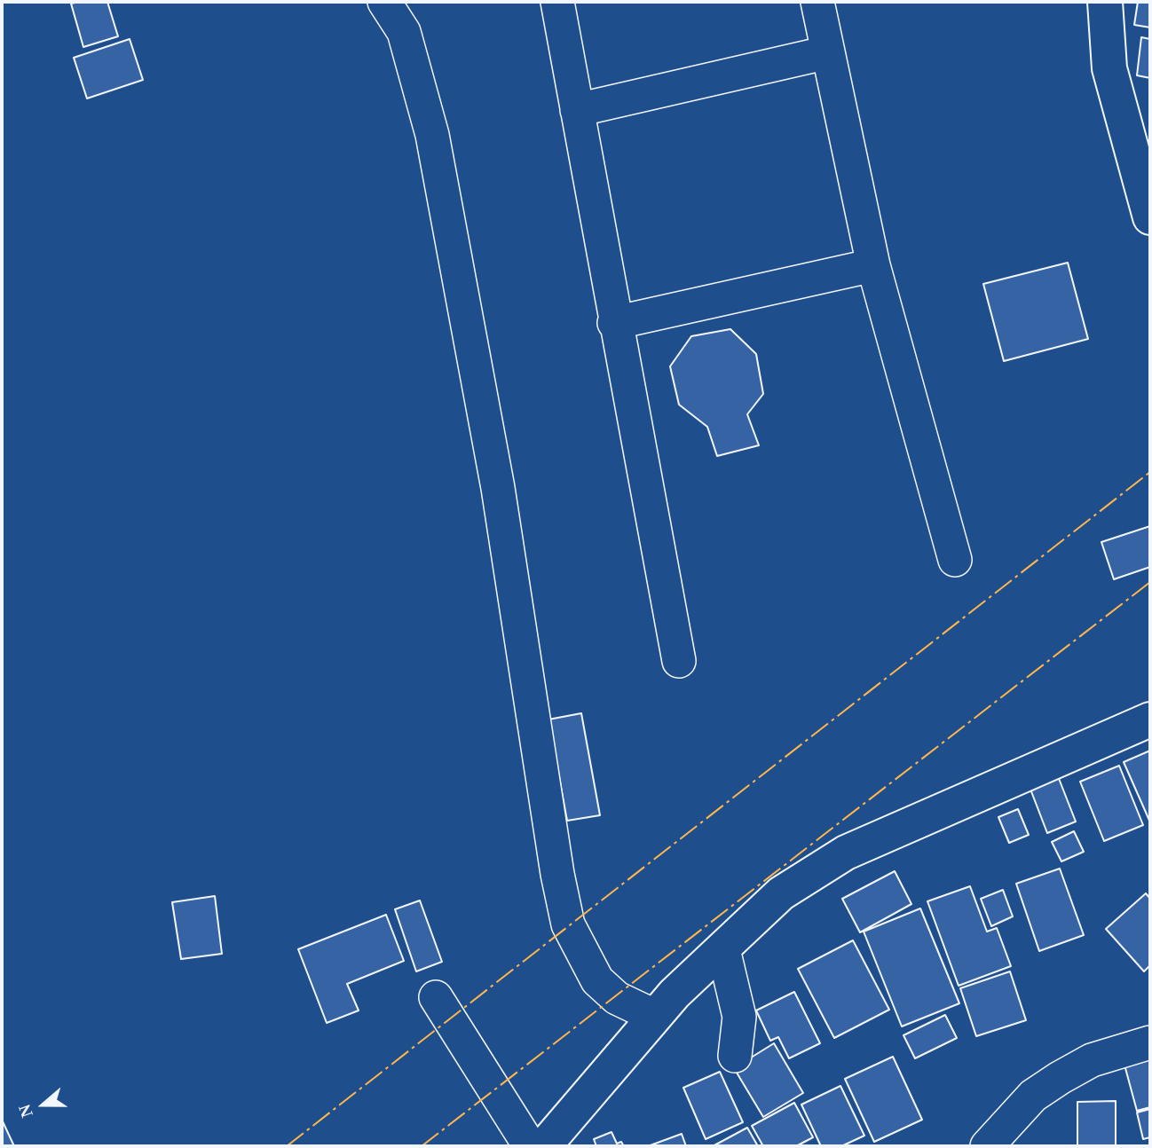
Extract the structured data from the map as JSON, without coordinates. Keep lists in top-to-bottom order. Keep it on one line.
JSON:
{"north":"left"}
